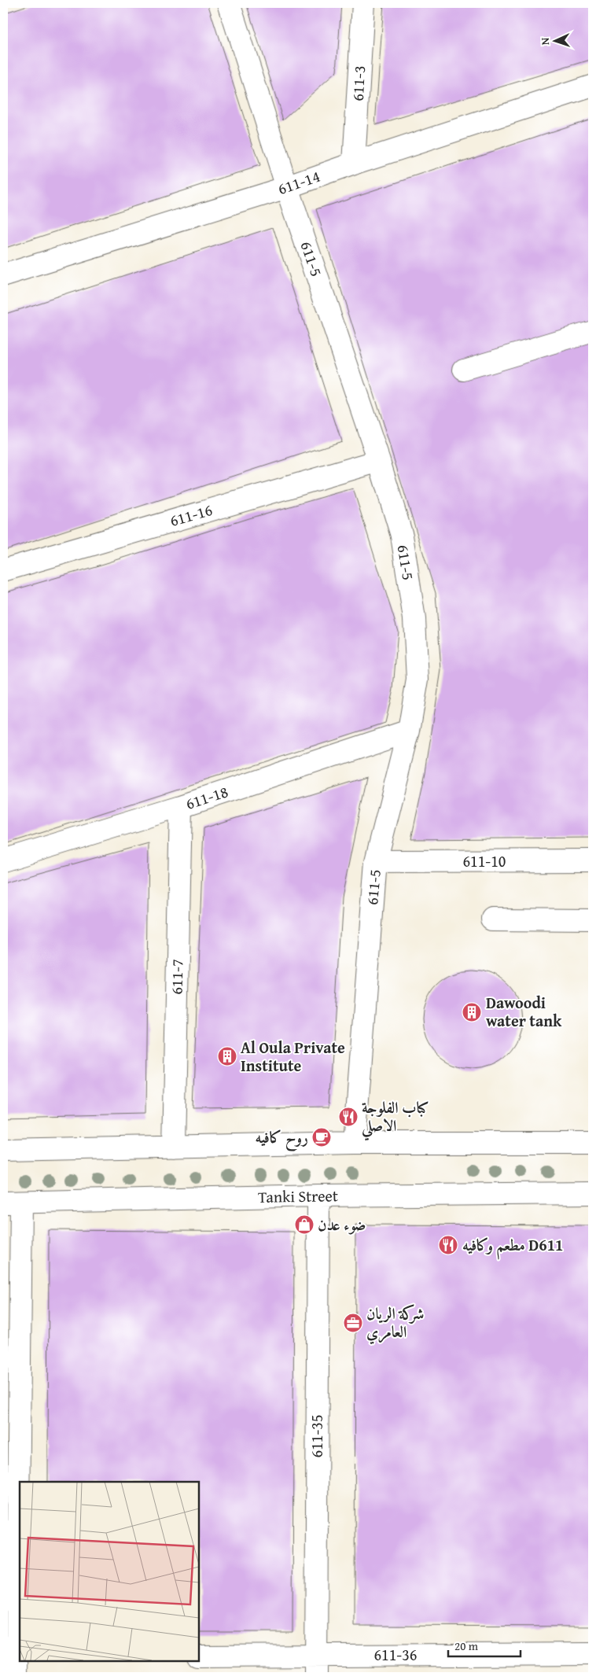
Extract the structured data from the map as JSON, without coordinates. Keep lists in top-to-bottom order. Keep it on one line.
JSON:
{"streets":{"street":["611-3","611-14","611-5","611-16","611-18","611-10","611-7","Tanki Street","611-35","611-36"]},"crossings":[["611-3","611-14"],["611-14","611-5"],["611-5","611-16"],["611-5","611-18"],["611-5","611-10"],["611-18","611-7"],["Tanki Street","611-35"],["611-35","611-36"]],"places":{"building":["Dawoodi water tank","Al Oula Private Institute"],"restaurant":["كباب الفلوجة الاصلي","مطعم وكافيه D611"],"cafe":["روح كافيه"],"shop":["ضوء عدن"],"office":["شركة الريان العامري"]},"scale_bar":"20 m","north":"left"}
